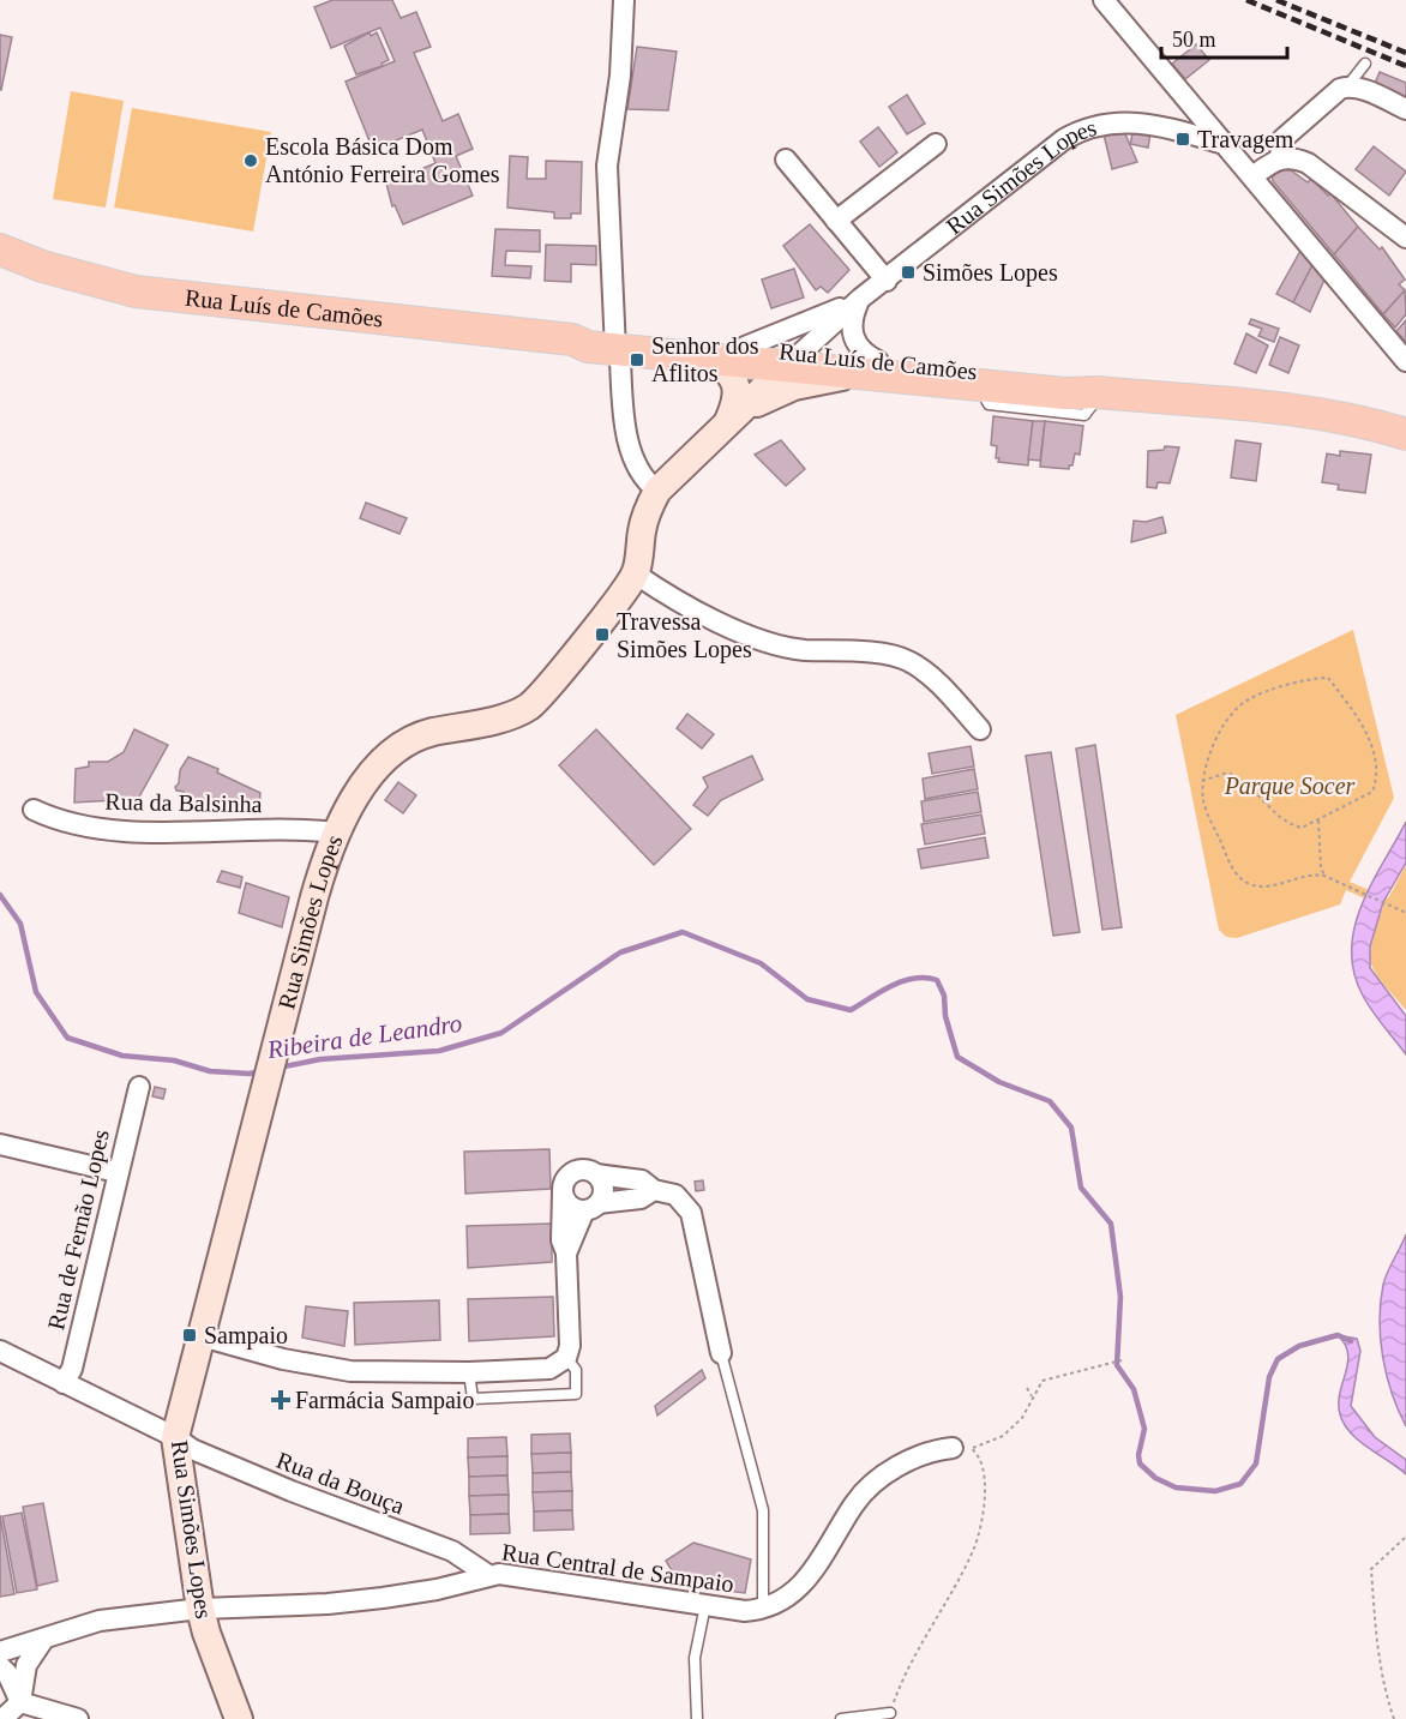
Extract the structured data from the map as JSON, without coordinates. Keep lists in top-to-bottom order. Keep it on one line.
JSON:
{"streets":{"main road":["Rua Luís de Camões"],"street":["Rua Simões Lopes","Rua da Balsinha","Rua de Fernão Lopes","Rua da Bouça","Rua Central de Sampaio"]},"crossings":[["Rua Simões Lopes","Rua Luís de Camões"],["Rua Simões Lopes","Rua da Balsinha"],["Rua Simões Lopes","Rua da Bouça"],["Rua Simões Lopes","Rua Central de Sampaio"],["Rua de Fernão Lopes","Rua da Bouça"],["Rua da Bouça","Rua Central de Sampaio"]],"water":["Ribeira de Leandro"],"parks":["Parque Socer"],"places":{"transit":["Travagem","Simões Lopes","Senhor dos Aflitos","Travessa Simões Lopes","Sampaio"],"other":["Escola Básica Dom António Ferreira Gomes"],"health":["Farmácia Sampaio"]},"scale_bar":"50 m"}
